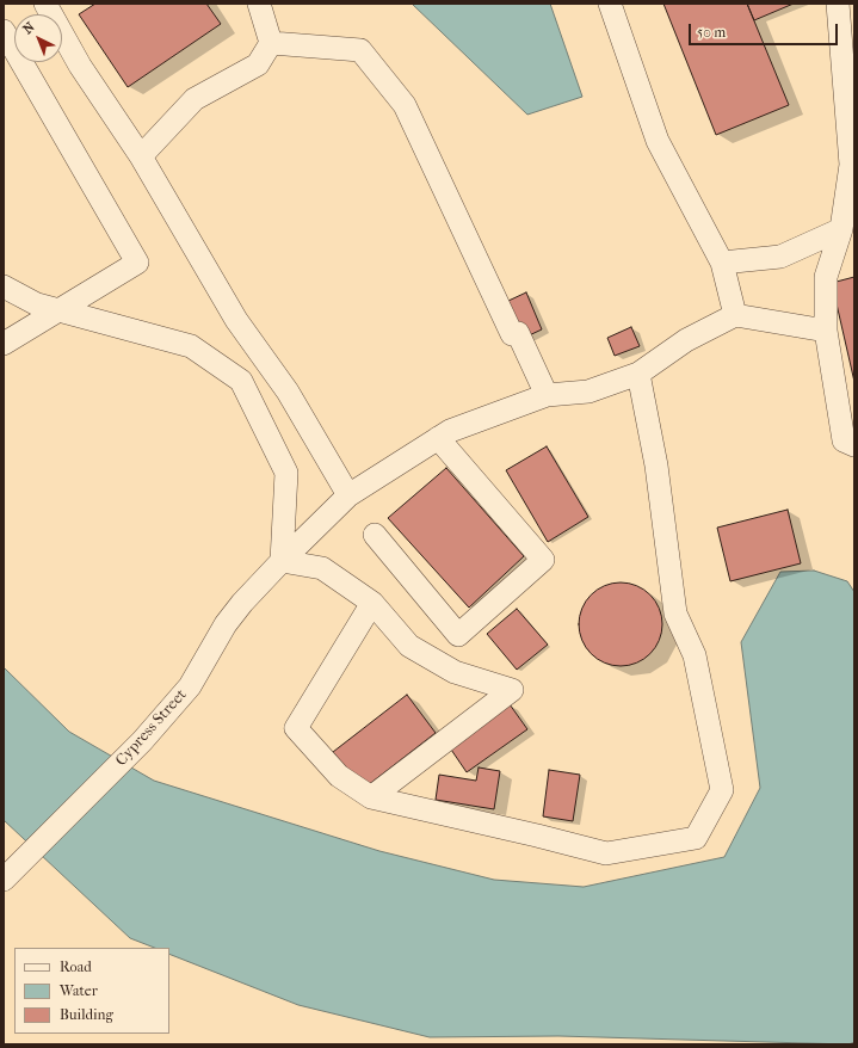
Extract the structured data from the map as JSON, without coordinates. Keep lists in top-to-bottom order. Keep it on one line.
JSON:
{"streets":{"street":["Cypress Street"]},"legend":["Road","Water","Building"],"scale_bar":"50 m","north":"top left"}
